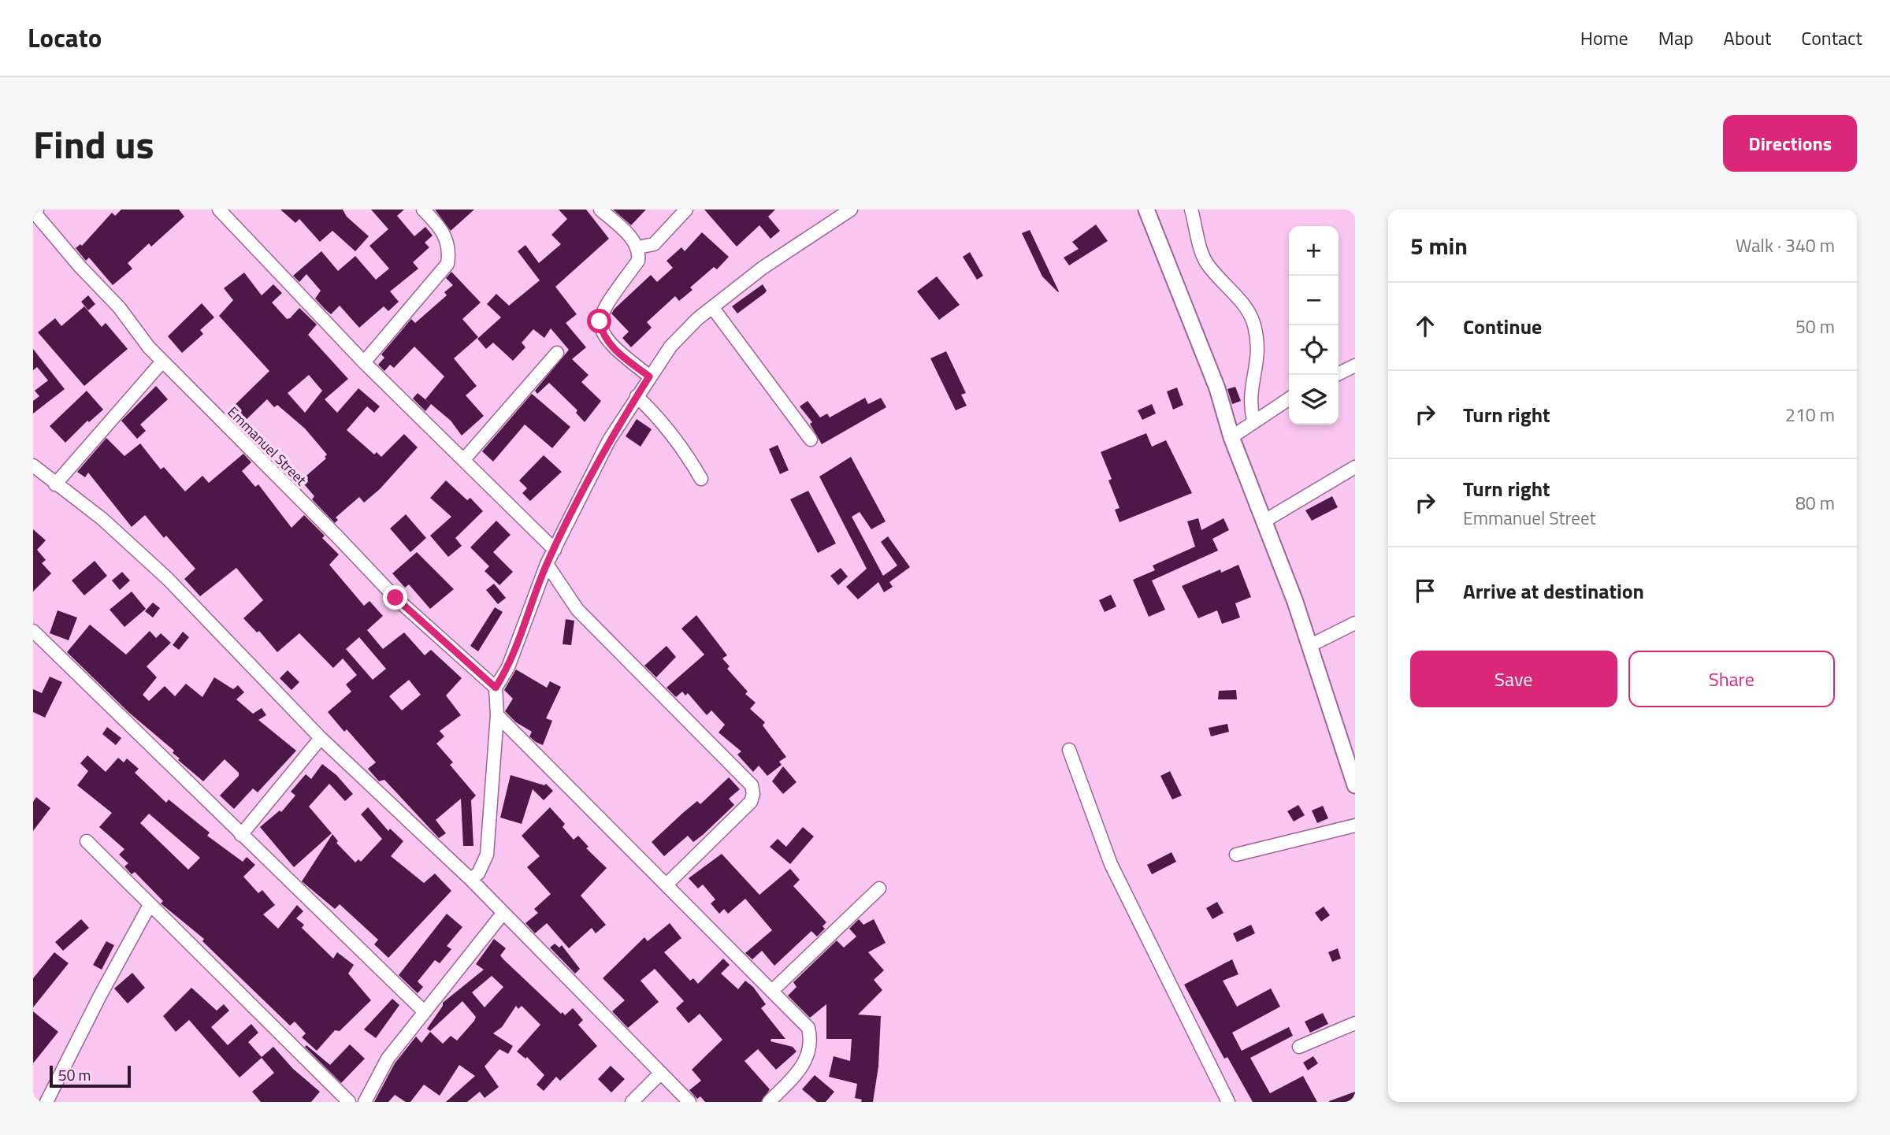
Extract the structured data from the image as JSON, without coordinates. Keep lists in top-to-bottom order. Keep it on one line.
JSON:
{"streets":{"street":["Emmanuel Street"]},"scale_bar":"50 m","page":{"header":"Locato","nav":["Home","Map","About","Contact"],"title":"Find us","buttons":["Directions",["Save","Share"]],"heading":["5 min","Walk · 340 m"],"map_buttons":["+","−"],"list":[["Continue","50 m"],["Turn right","210 m"],["Turn right","Emmanuel Street","80 m"],"Arrive at destination"],"scale":"50 m"}}
